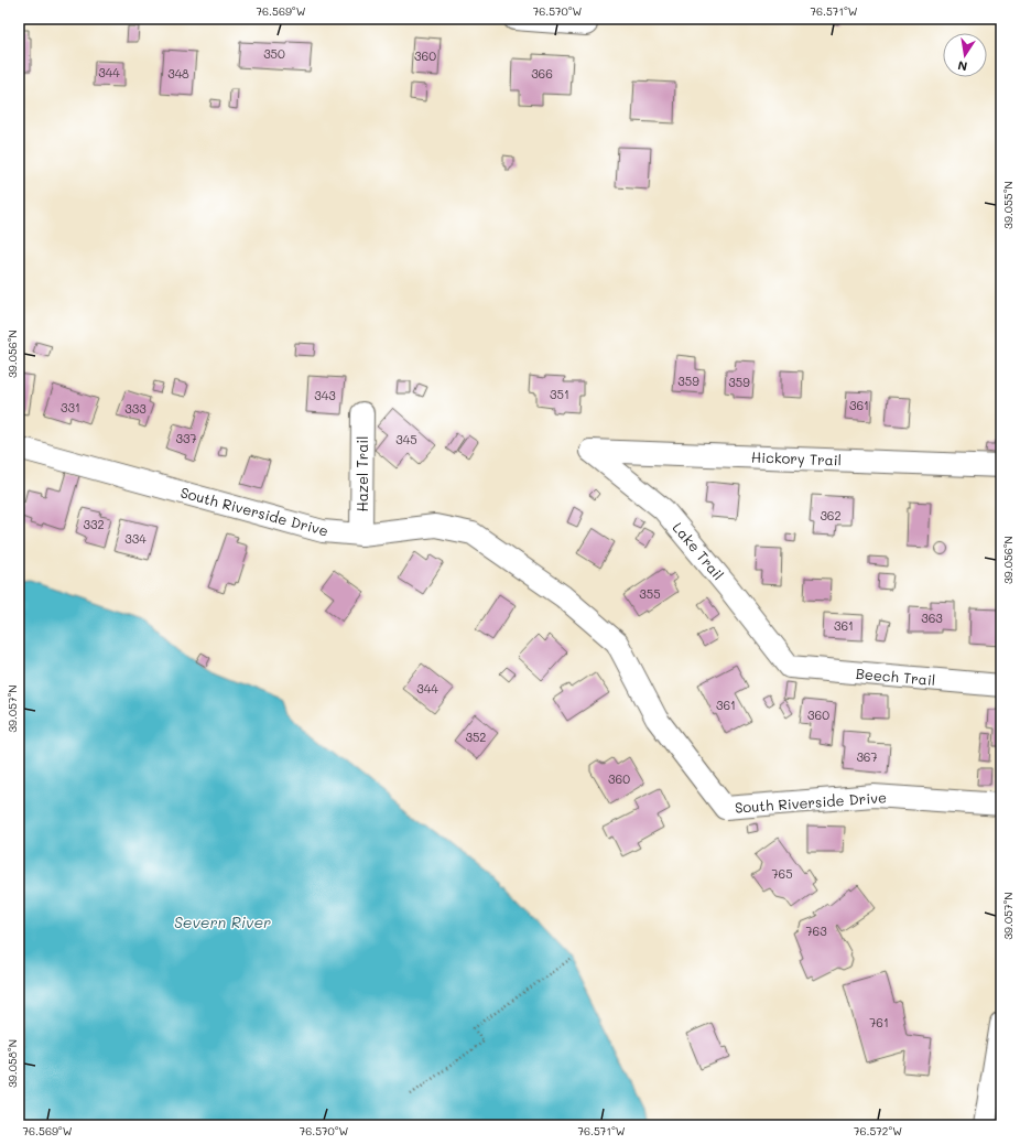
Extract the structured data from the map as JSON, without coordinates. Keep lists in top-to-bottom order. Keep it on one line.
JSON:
{"streets":{"street":["Hickory Trail","Hazel Trail","South Riverside Drive","Lake Trail","Beech Trail"]},"crossings":[["Hickory Trail","Lake Trail"],["Hazel Trail","South Riverside Drive"],["Lake Trail","Beech Trail"]],"water":["Severn River"],"house_numbers":["350","360","344","348","366","359","359","351","343","361","331","333","337","345","362","332","334","355","363","361","344","361","360","352","367","360","765","763","761"],"north":"bottom","coordinates":["76.569°W","76.570°W","76.571°W","39.055°N","39.056°N","39.057°N","39.058°N","76.572°W"]}
